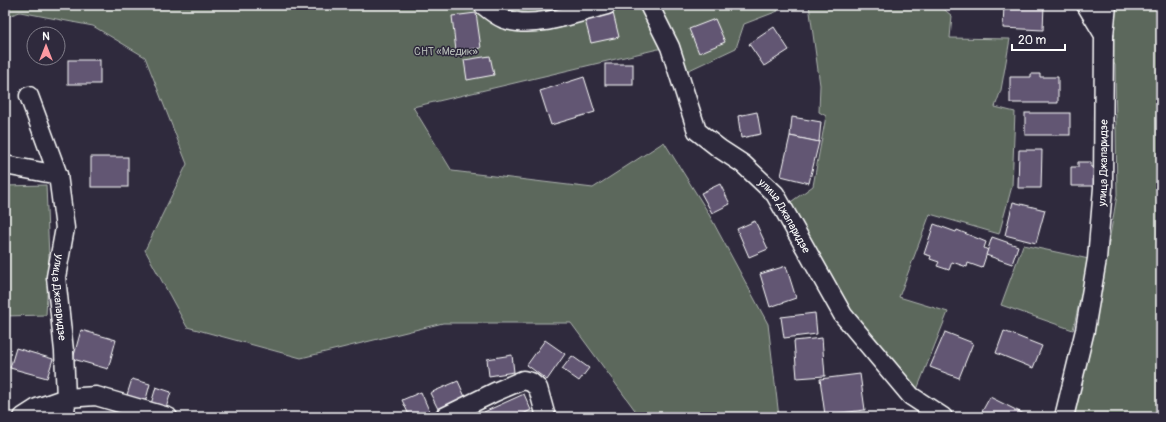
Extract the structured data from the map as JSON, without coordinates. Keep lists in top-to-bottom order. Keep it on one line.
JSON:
{"streets":{"street":["улица Джапаридзе"]},"parks":["СНТ «Медик»"],"scale_bar":"20 m","north":"top"}
